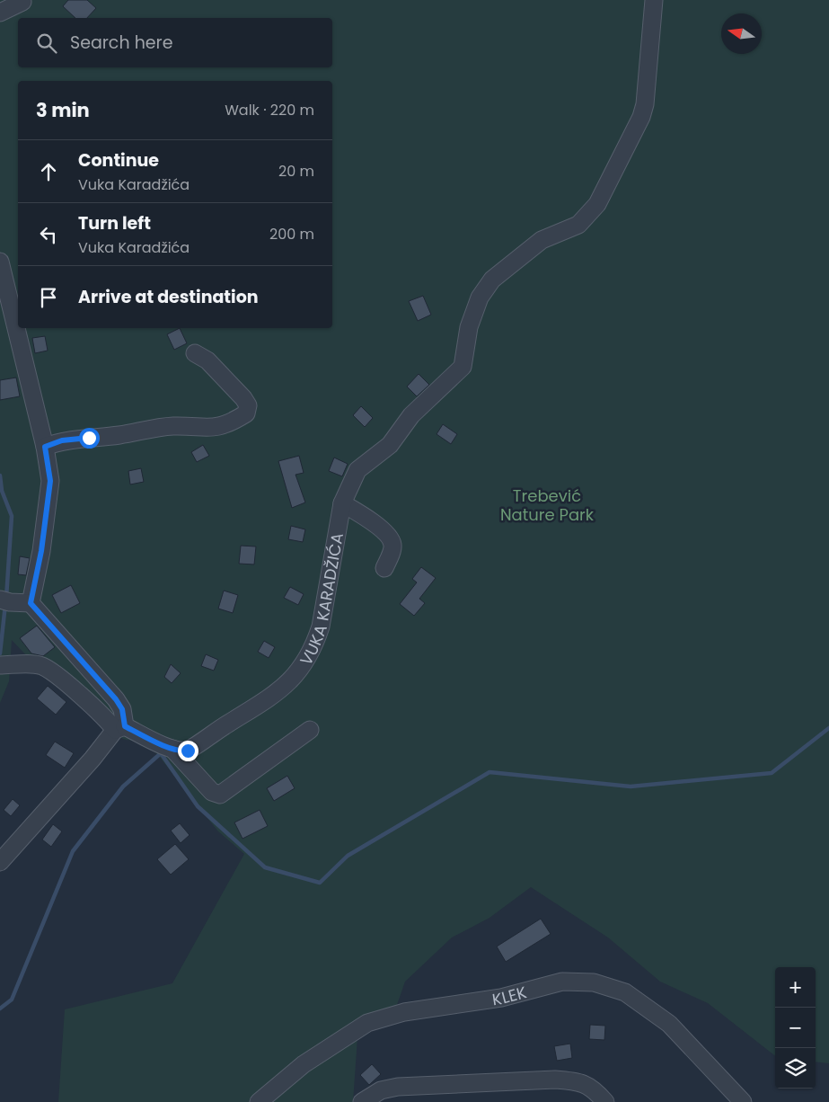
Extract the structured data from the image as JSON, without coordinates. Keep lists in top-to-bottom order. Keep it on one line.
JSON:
{"streets":{"street":["VUKA KARADŽIĆA","KLEK"]},"parks":["Trebević Nature Park"],"north":"left","page":{"search":"Search here","heading":["3 min","Walk · 220 m"],"list":[["Continue","Vuka Karadžića","20 m"],["Turn left","Vuka Karadžića","200 m"],"Arrive at destination"],"map_buttons":["+","−"]}}
